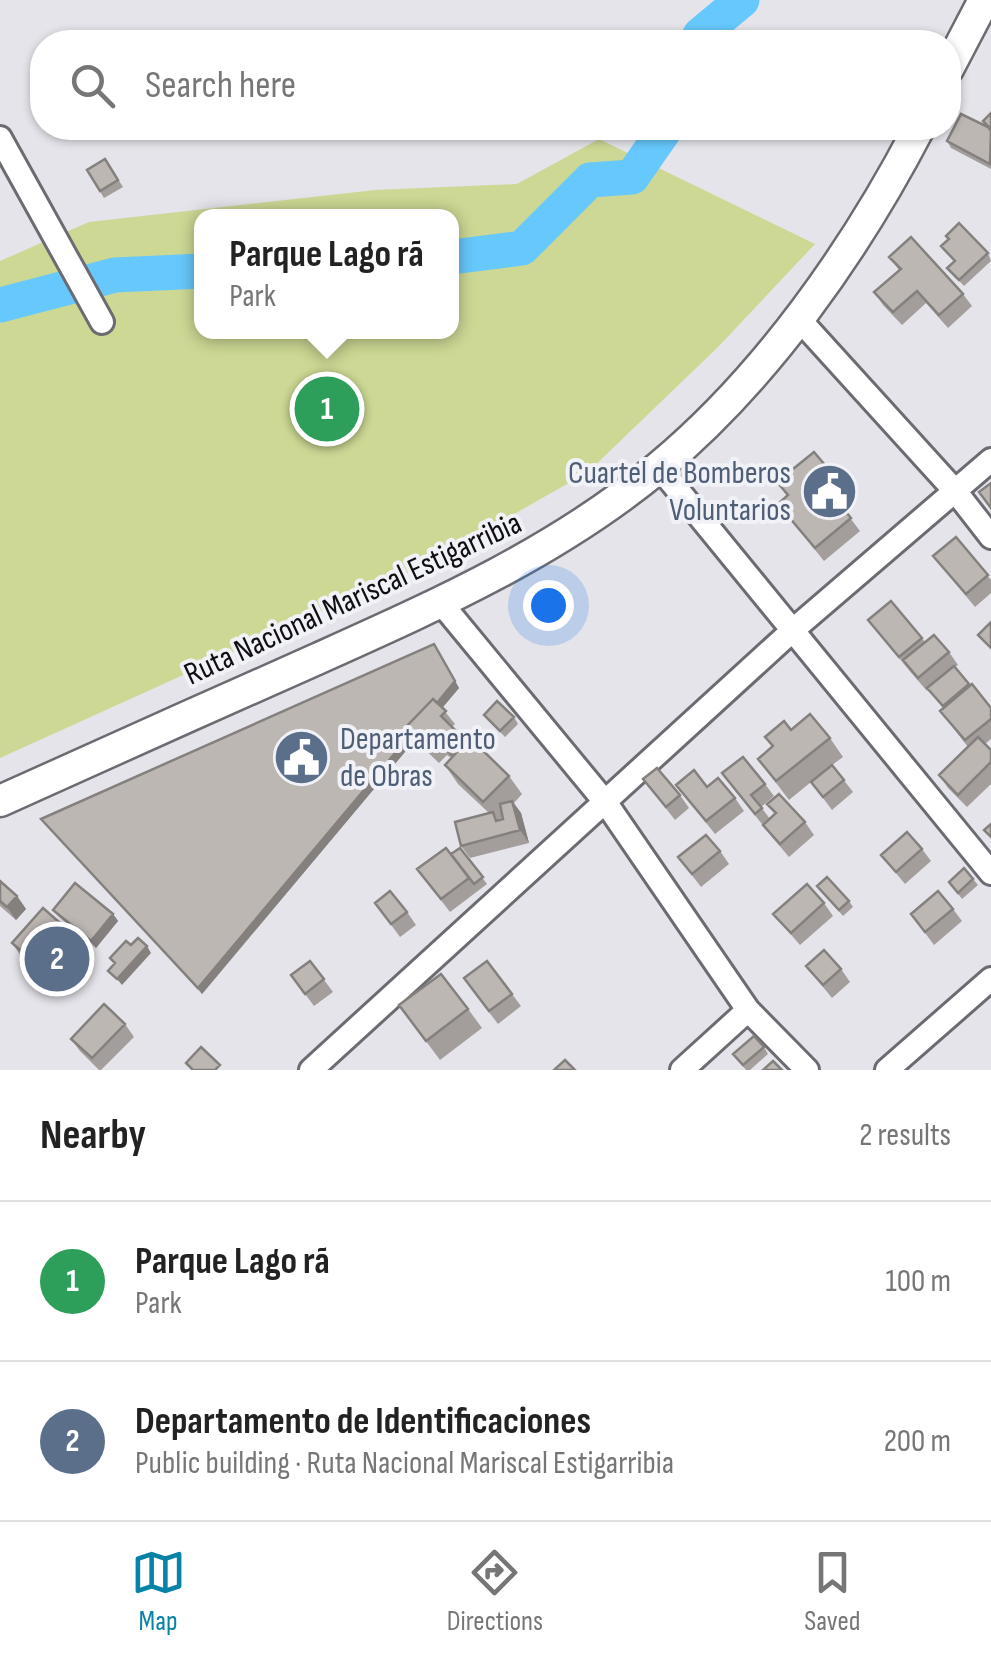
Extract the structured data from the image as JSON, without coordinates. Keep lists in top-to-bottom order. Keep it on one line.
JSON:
{"streets":{"main road":["Ruta Nacional Mariscal Estigarribia"]},"places":{"public building":["Cuartel de Bomberos Voluntarios","Departamento de Obras"]},"page":{"search":"Search here","popup":["Parque Lago rã","Park"],"pins":["1","2"],"heading":["Nearby","2 results"],"list":[{"mark":"1","name":"Parque Lago rã","note":"Park","value":"100 m"},{"mark":"2","name":"Departamento de Identificaciones","note":"Public building · Ruta Nacional Mariscal Estigarribia","value":"200 m"}],"nav":["Map","Directions","Saved"]}}
